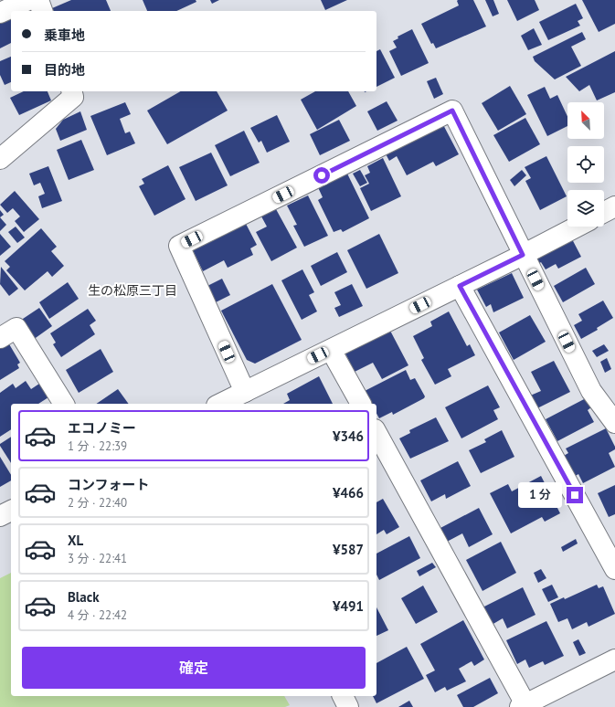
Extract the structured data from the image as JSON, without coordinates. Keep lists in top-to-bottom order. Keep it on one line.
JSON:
{"districts":["生の松原三丁目"],"north":"top left","page":{"banner":["乗車地","目的地"],"list":[{"name":"エコノミー","note":"1 分 · 22:39","value":"¥346"},{"name":"コンフォート","note":"2 分 · 22:40","value":"¥466"},{"name":"XL","note":"3 分 · 22:41","value":"¥587"},{"name":"Black","note":"4 分 · 22:42","value":"¥491"}],"bubble":"1 分","buttons":"確定"}}
